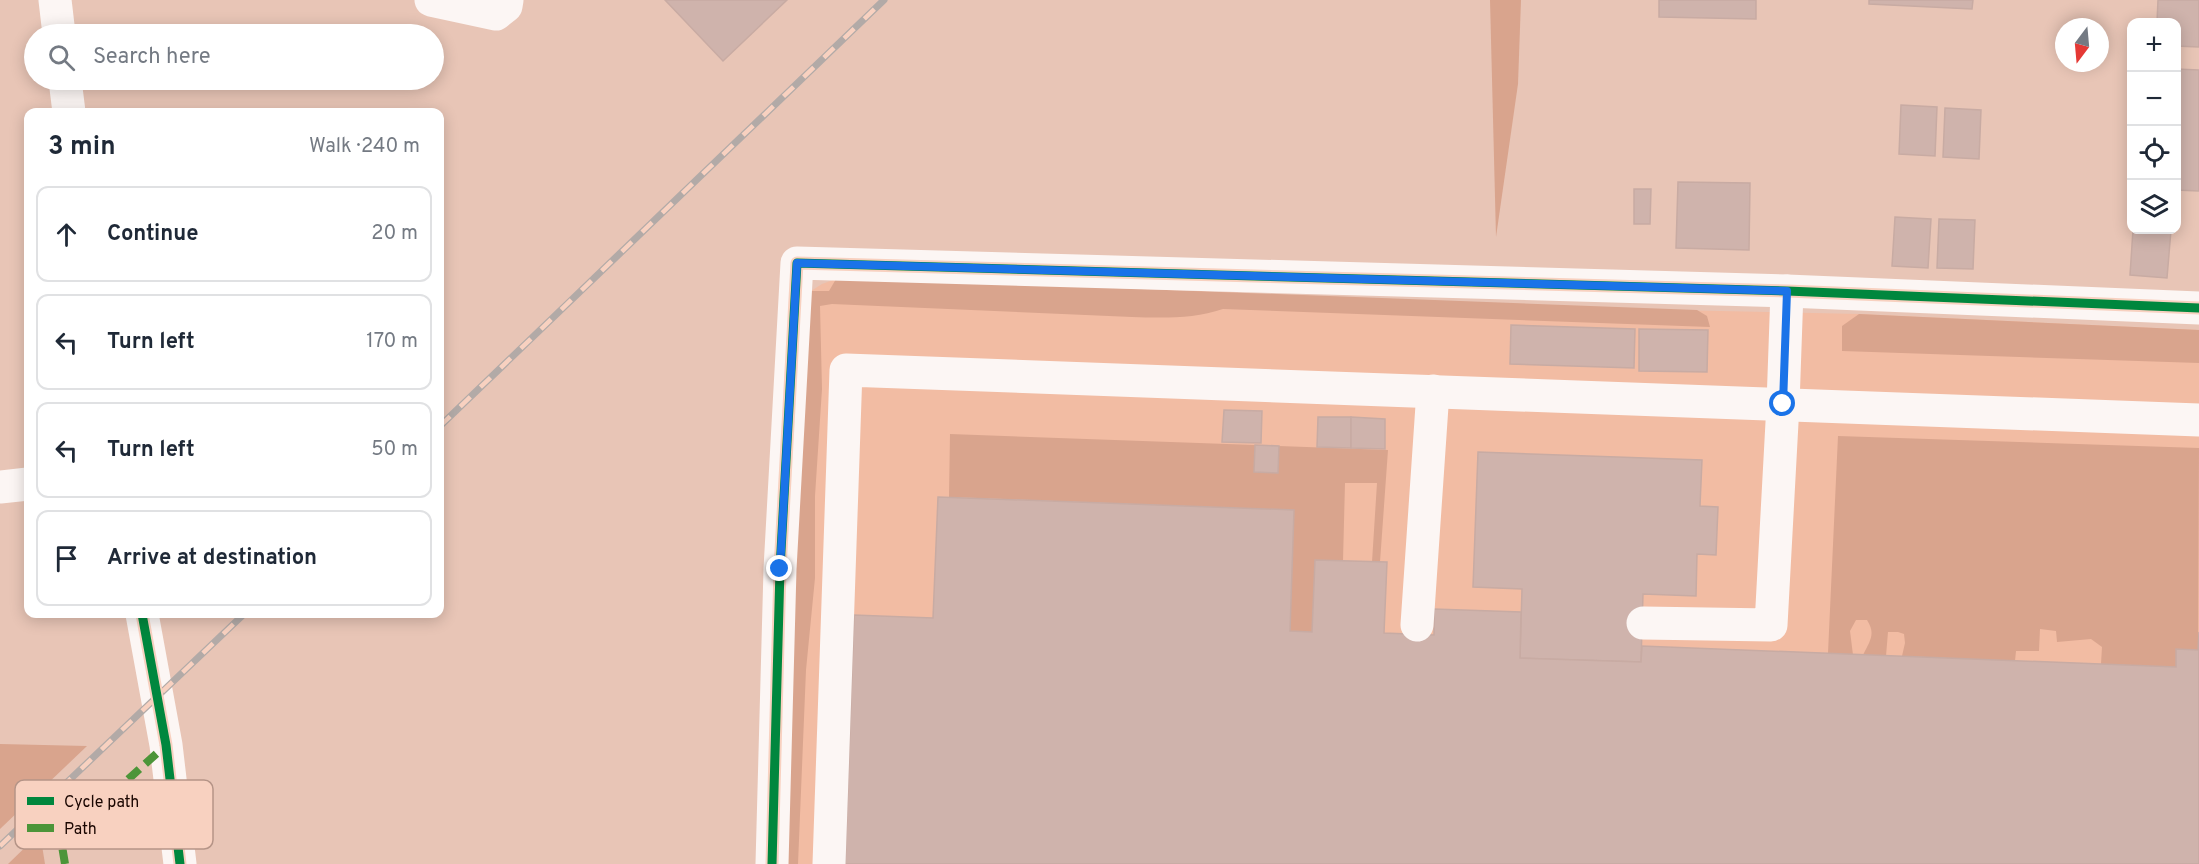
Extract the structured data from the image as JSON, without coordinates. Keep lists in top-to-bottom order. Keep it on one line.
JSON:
{"legend":["Cycle path","Path"],"north":"bottom","page":{"map_buttons":["+","−"],"search":"Search here","heading":["3 min","Walk · 240 m"],"list":[["Continue","20 m"],["Turn left","170 m"],["Turn left","50 m"],"Arrive at destination"]}}
